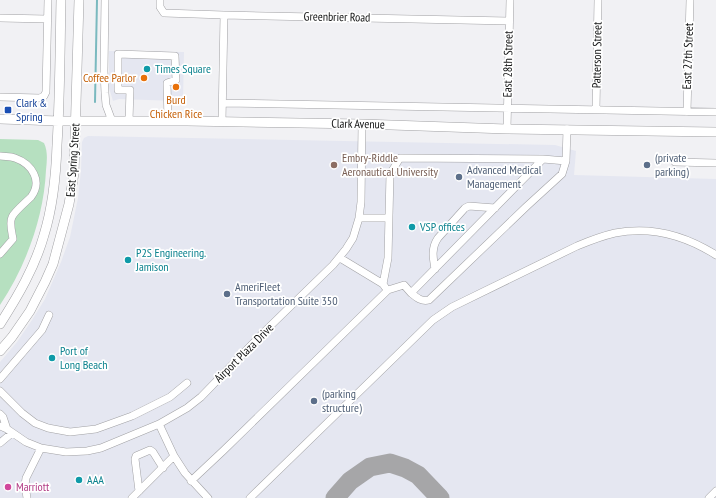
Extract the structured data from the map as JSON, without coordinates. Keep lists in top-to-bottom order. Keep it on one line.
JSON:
{"streets":{"main road":["Clark Avenue","East Spring Street"],"street":["Greenbrier Road","Patterson Street","East 27th Street","East 28th Street","Airport Plaza Drive"]},"crossings":[["Greenbrier Road","East 28th Street"],["Patterson Street","Clark Avenue"],["East 27th Street","Clark Avenue"],["East 28th Street","Clark Avenue"],["Clark Avenue","East Spring Street"],["Clark Avenue","Airport Plaza Drive"]],"places":{"other":["Times Square","Coffee Parlor","Burd Chicken Rice","Embry-Riddle Aeronautical University","(private parking)","Advanced Medical Management","VSP offices","P2S Engineering. Jamison","AmeriFleet Transportation Suite 350","Port of Long Beach","(parking structure)","AAA","Marriott"],"transit":["Clark & Spring"]}}
